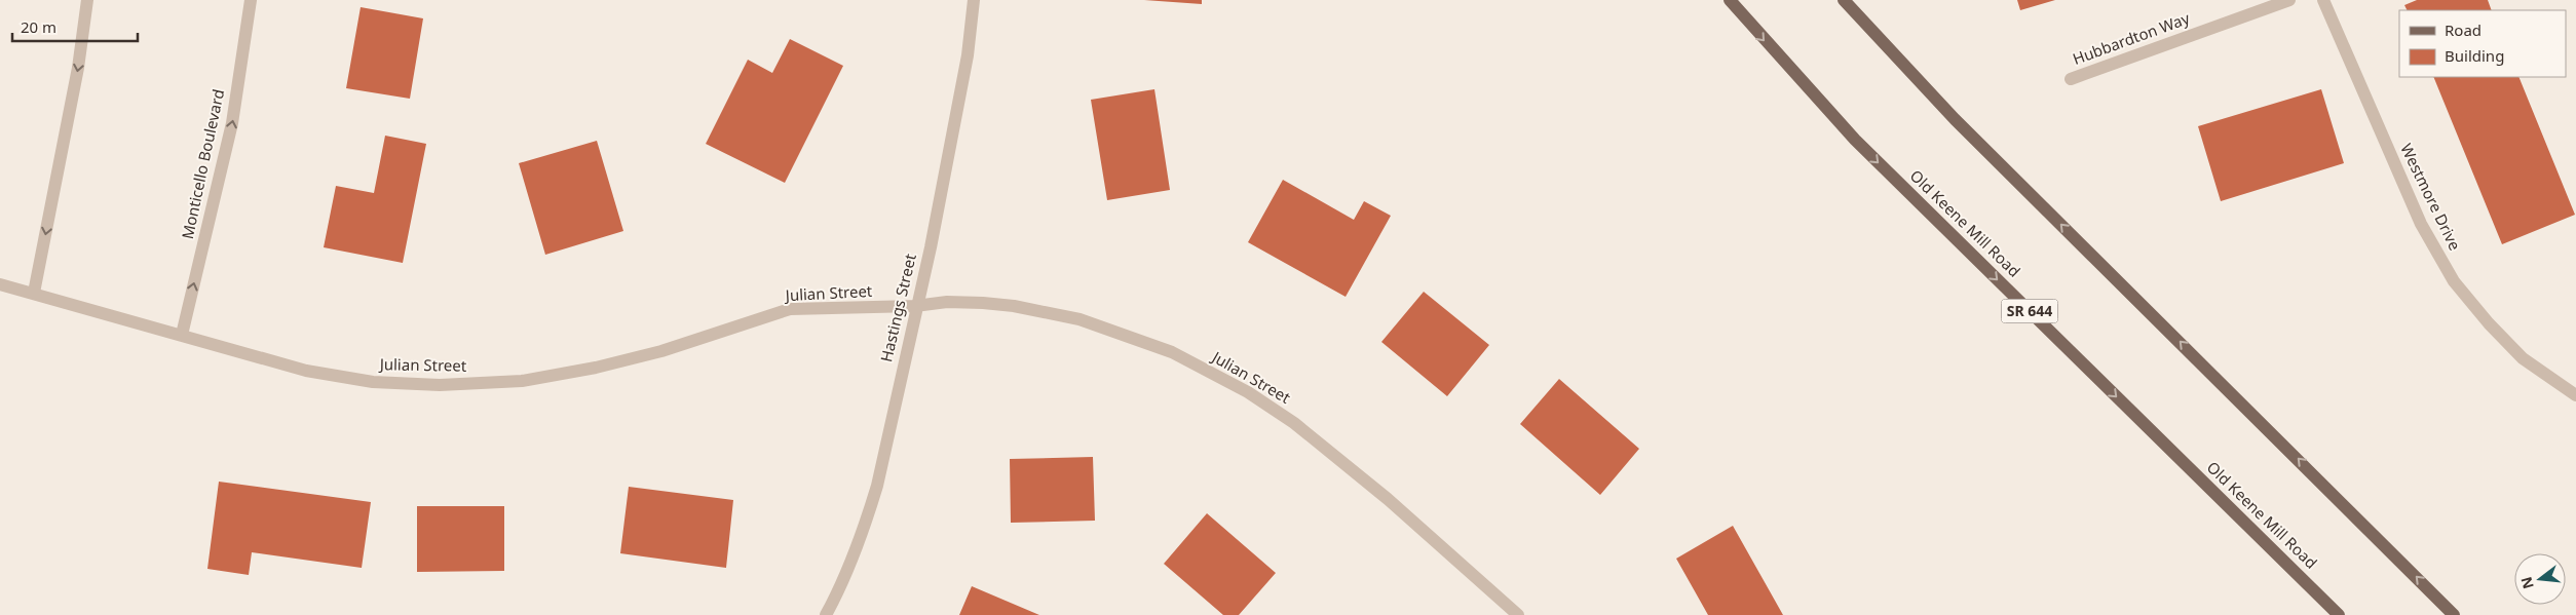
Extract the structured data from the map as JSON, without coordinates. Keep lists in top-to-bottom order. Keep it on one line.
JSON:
{"streets":{"main road":["Old Keene Mill Road","SR 644"],"street":["Hubbardton Way","Monticello Boulevard","Westmore Drive","Julian Street","Hastings Street"]},"crossings":[["Monticello Boulevard","Julian Street"],["Julian Street","Hastings Street"]],"one_way":["Monticello Boulevard"],"legend":["Road","Building"],"scale_bar":"20 m","north":"left"}
